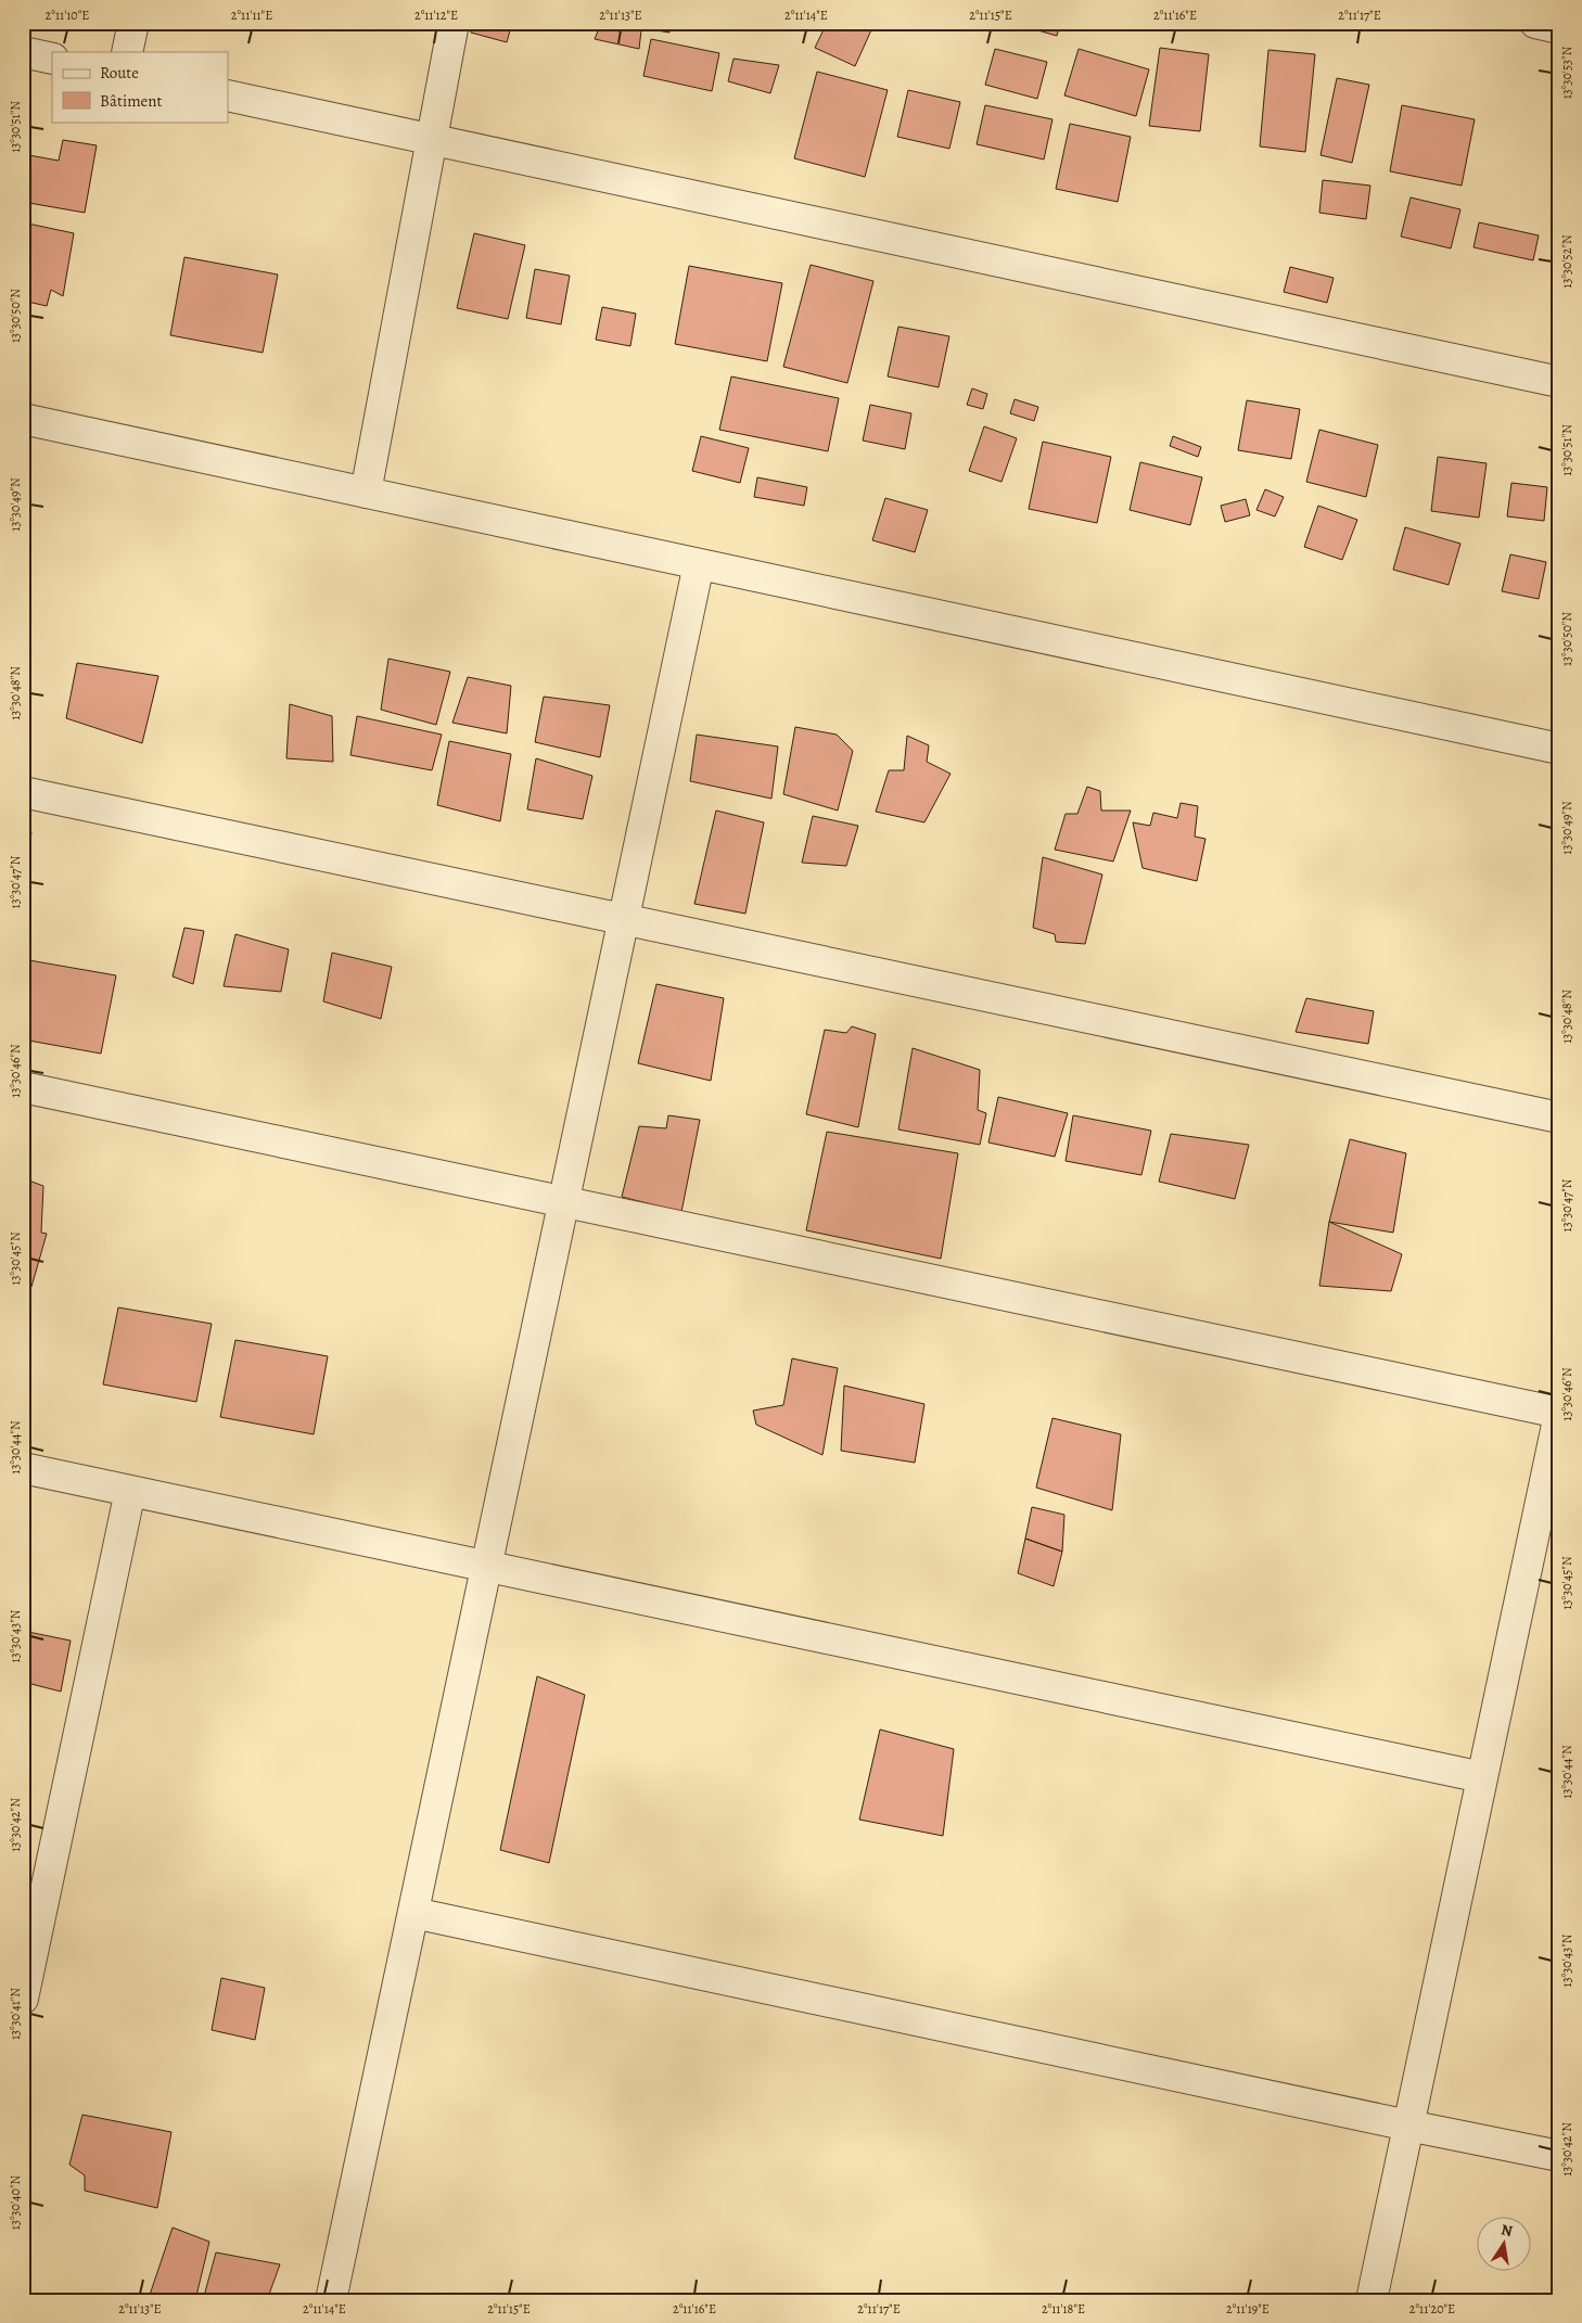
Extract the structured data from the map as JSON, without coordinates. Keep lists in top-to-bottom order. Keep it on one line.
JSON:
{"legend":["Route","Bâtiment"],"north":"top","coordinates":["2°11'10\"E","2°11'11\"E","2°11'12\"E","2°11'13\"E","2°11'14\"E","2°11'15\"E","2°11'16\"E","2°11'17\"E","13°30'53\"N","13°30'51\"N","13°30'52\"N","13°30'50\"N","13°30'49\"N","13°30'48\"N","13°30'47\"N","13°30'46\"N","13°30'45\"N","13°30'44\"N","13°30'43\"N","13°30'42\"N","13°30'41\"N","13°30'40\"N","2°11'18\"E","2°11'19\"E","2°11'20\"E"]}
